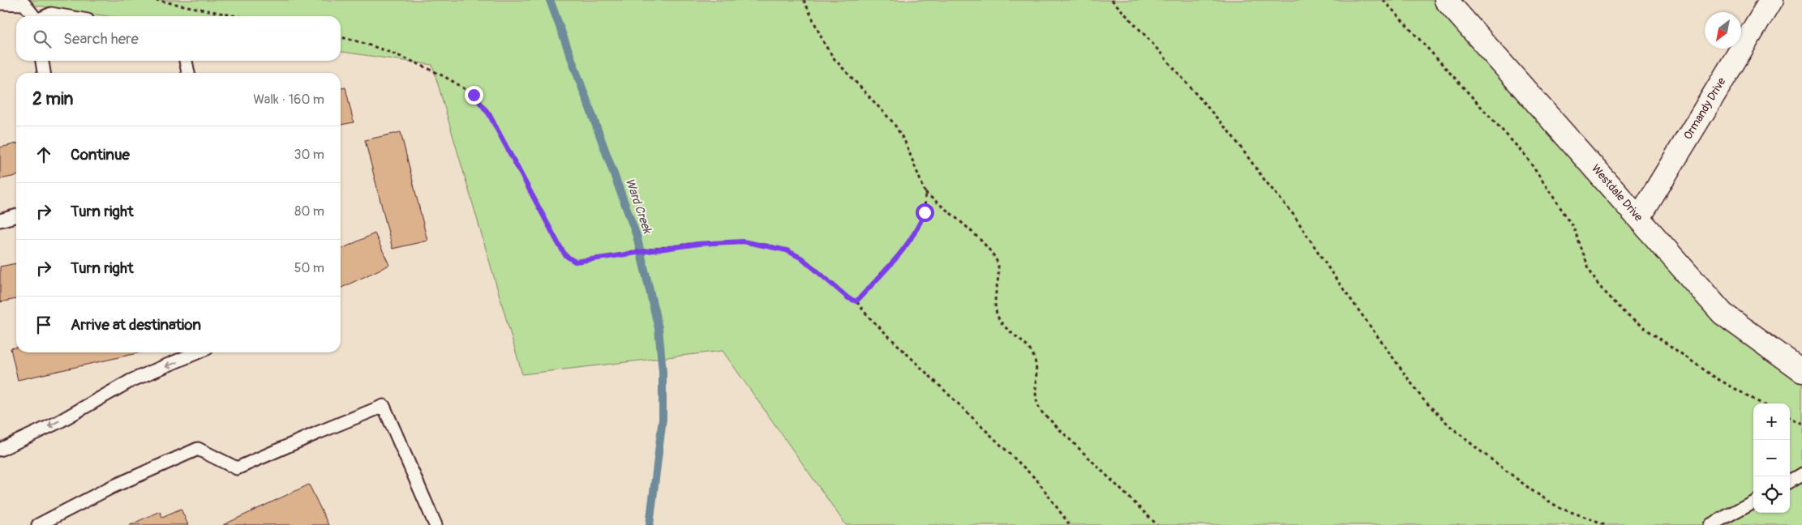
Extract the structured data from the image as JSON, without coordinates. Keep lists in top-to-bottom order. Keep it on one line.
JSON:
{"streets":{"street":["Ormandy Drive","Westdale Drive"]},"crossings":[["Ormandy Drive","Westdale Drive"]],"water":["Ward Creek"],"north":"bottom left","page":{"search":"Search here","heading":["2 min","Walk · 160 m"],"list":[["Continue","30 m"],["Turn right","80 m"],["Turn right","50 m"],"Arrive at destination"],"map_buttons":["+","−"]}}
